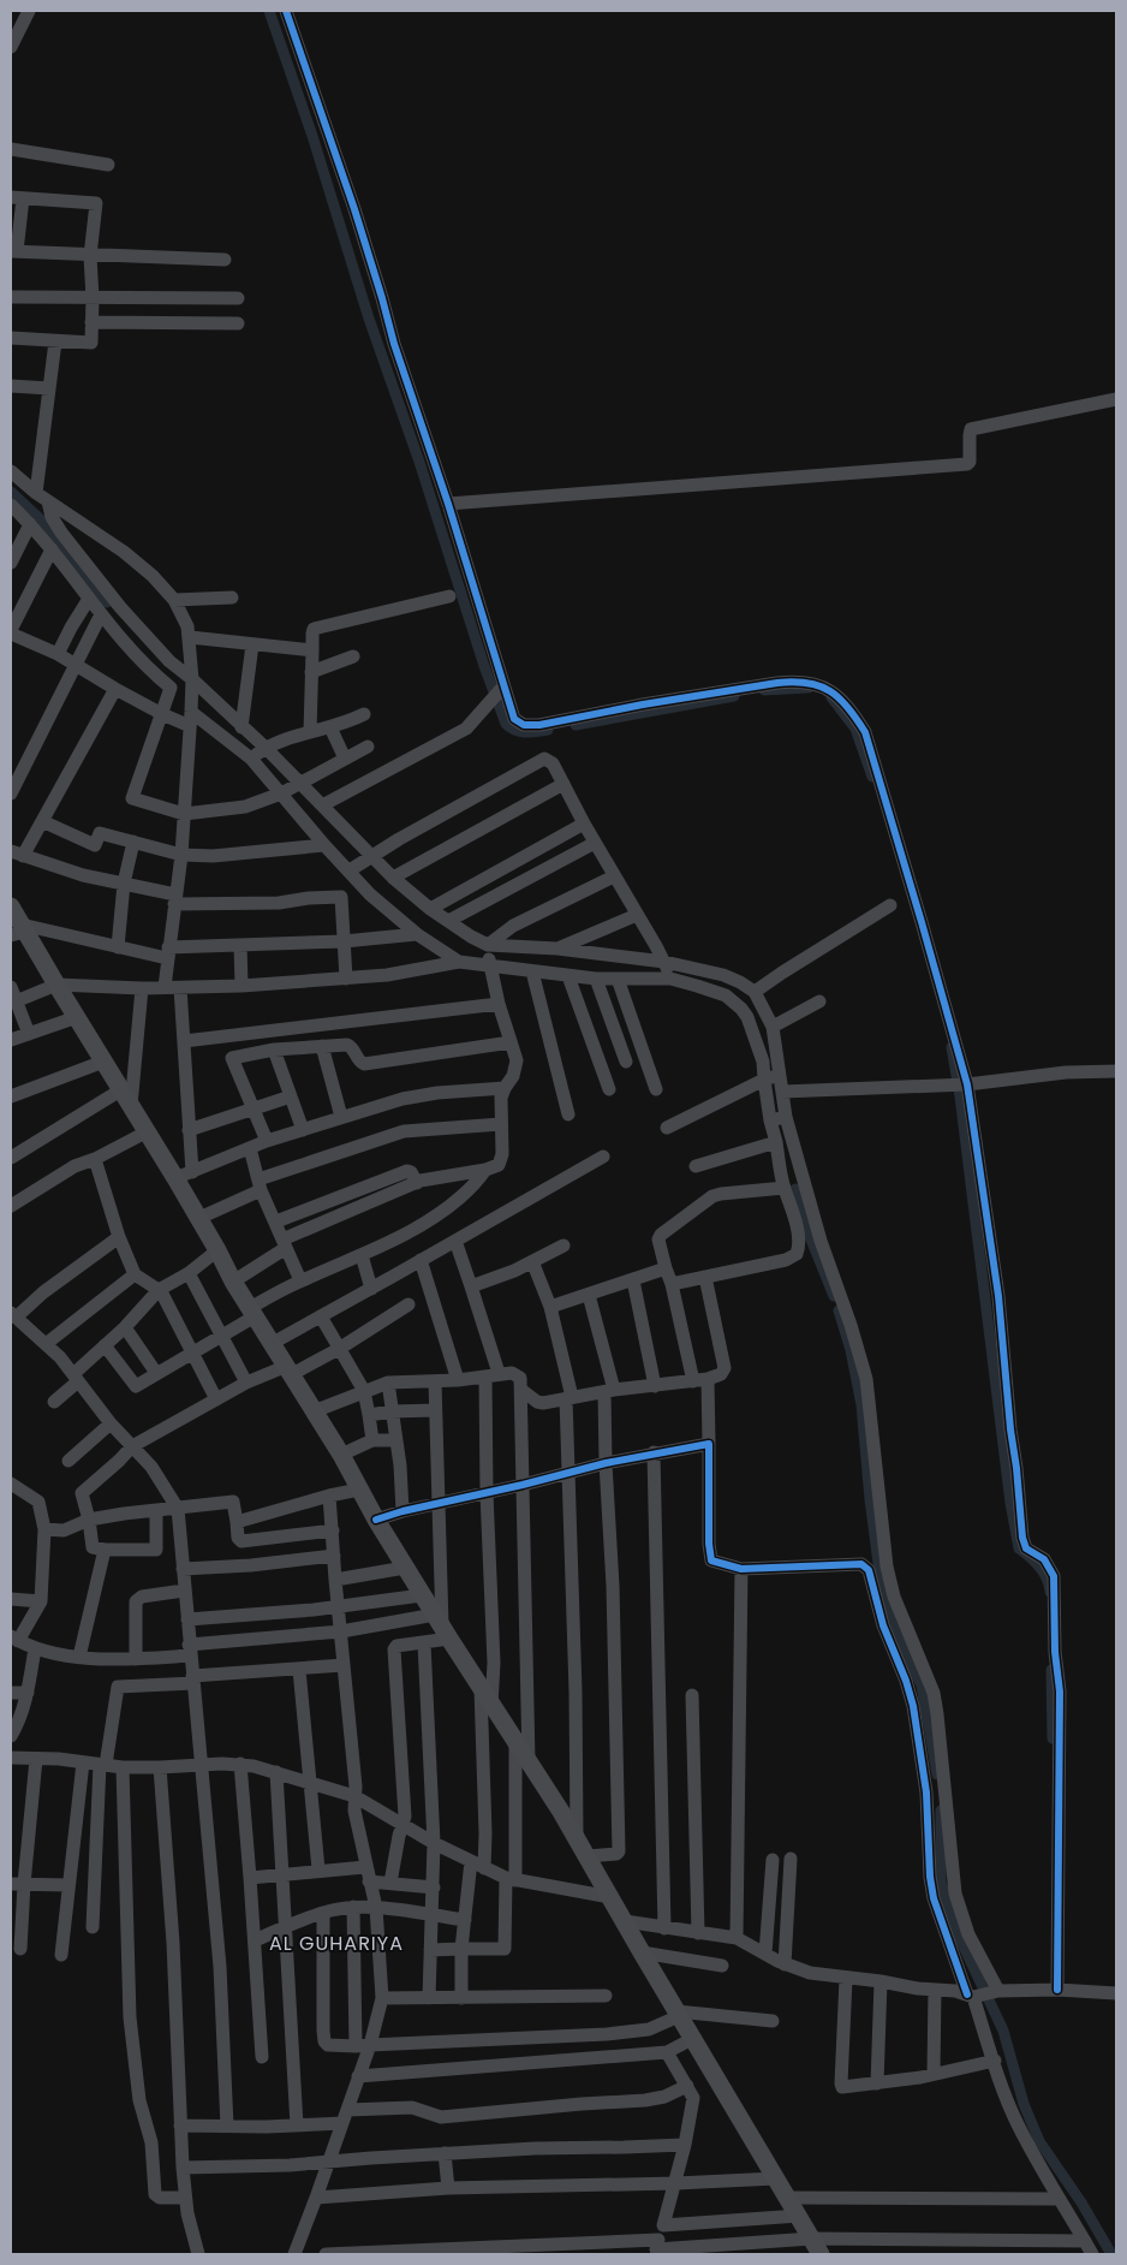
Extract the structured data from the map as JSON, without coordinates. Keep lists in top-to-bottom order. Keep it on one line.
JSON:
{"districts":["AL GUHARIYA"]}
